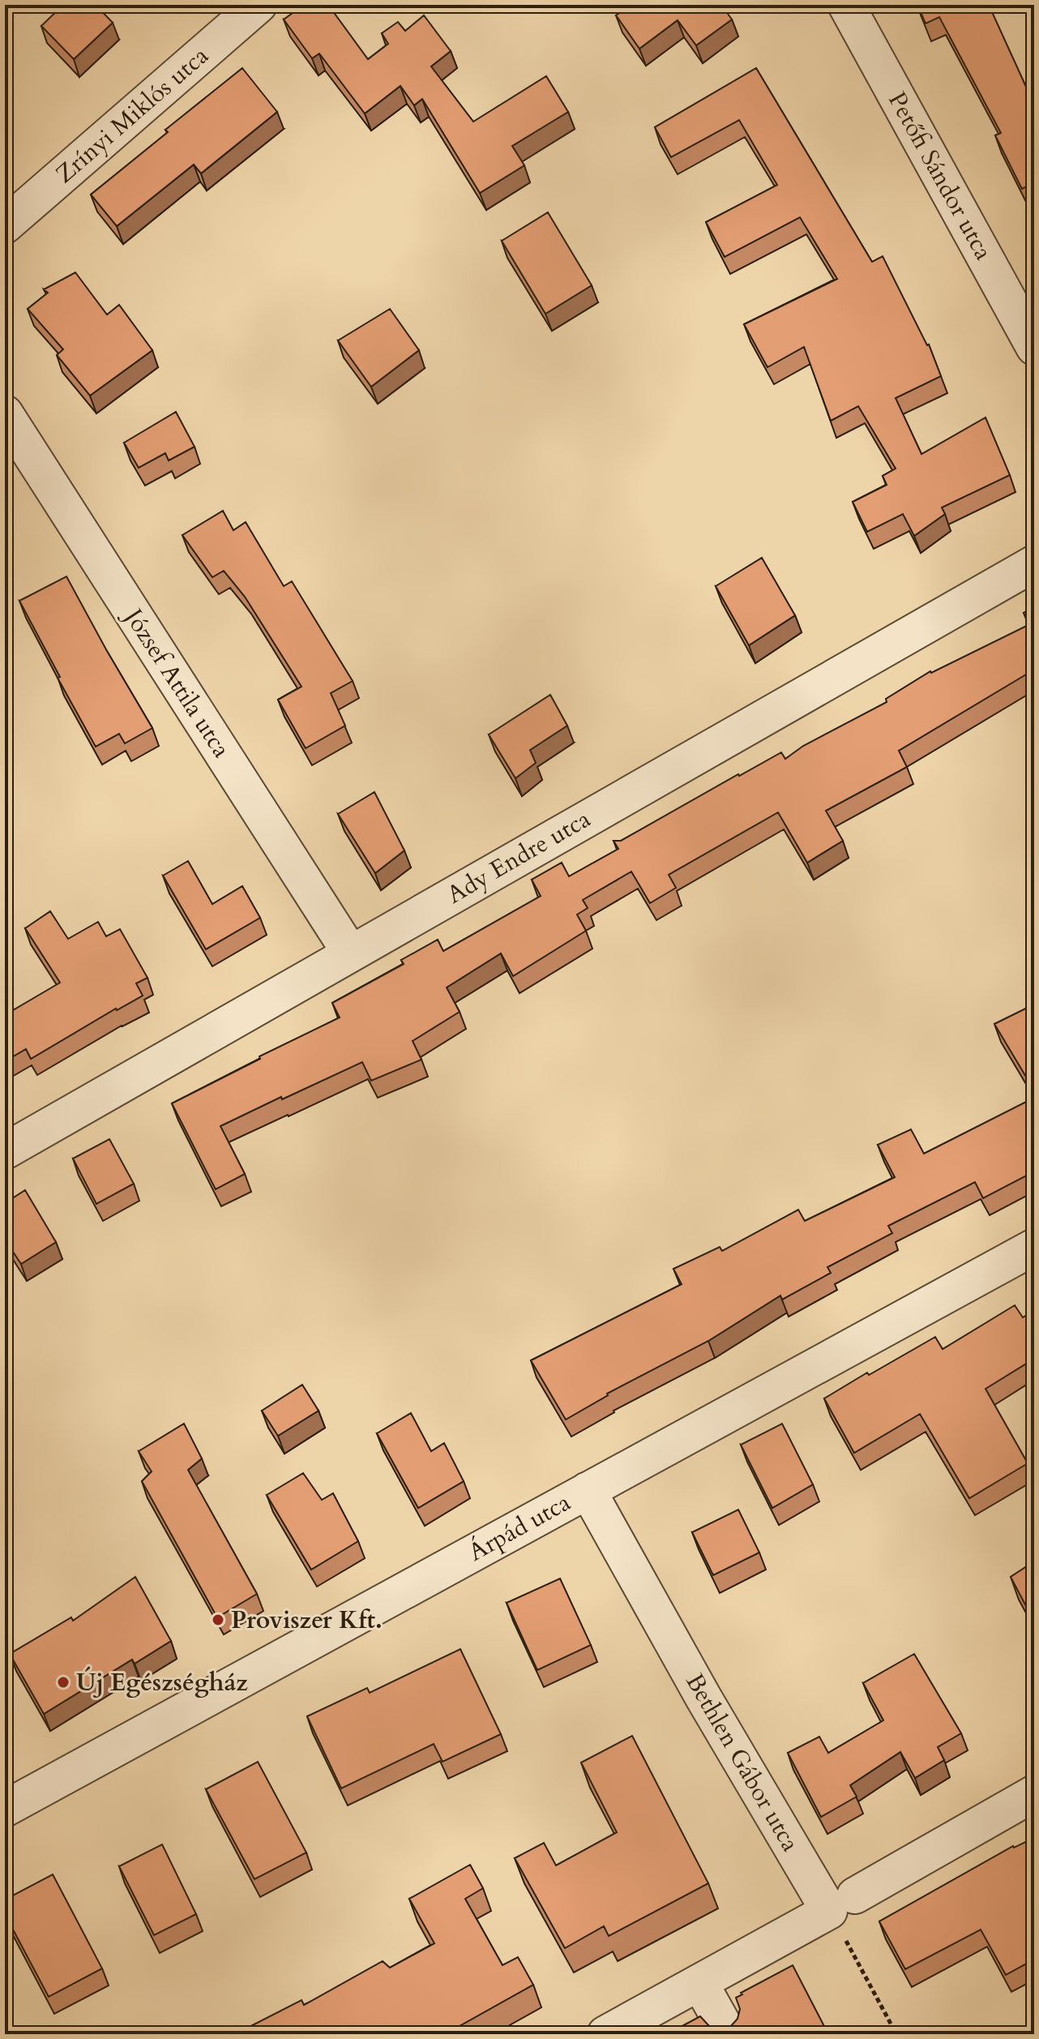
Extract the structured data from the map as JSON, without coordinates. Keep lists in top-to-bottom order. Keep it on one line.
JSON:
{"streets":{"street":["Zrínyi Miklós utca","Petőfi Sándor utca","József Attila utca","Ady Endre utca","Árpád utca","Bethlen Gábor utca"]},"crossings":[["József Attila utca","Ady Endre utca"],["Árpád utca","Bethlen Gábor utca"]],"places":["Proviszer Kft.","Új Egészségház"]}
